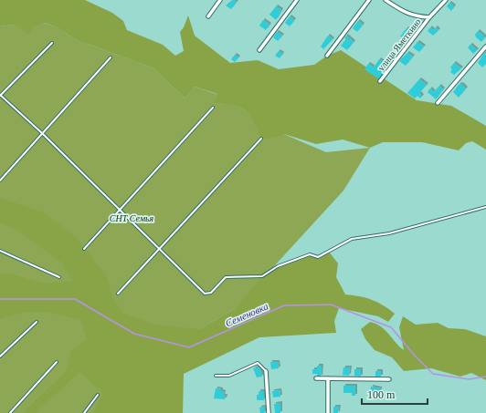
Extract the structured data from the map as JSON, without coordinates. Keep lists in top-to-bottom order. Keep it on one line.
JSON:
{"streets":{"street":["улица Яметкино"]},"water":["Семеновка"],"parks":["СНТ Семья"],"scale_bar":"100 m"}
